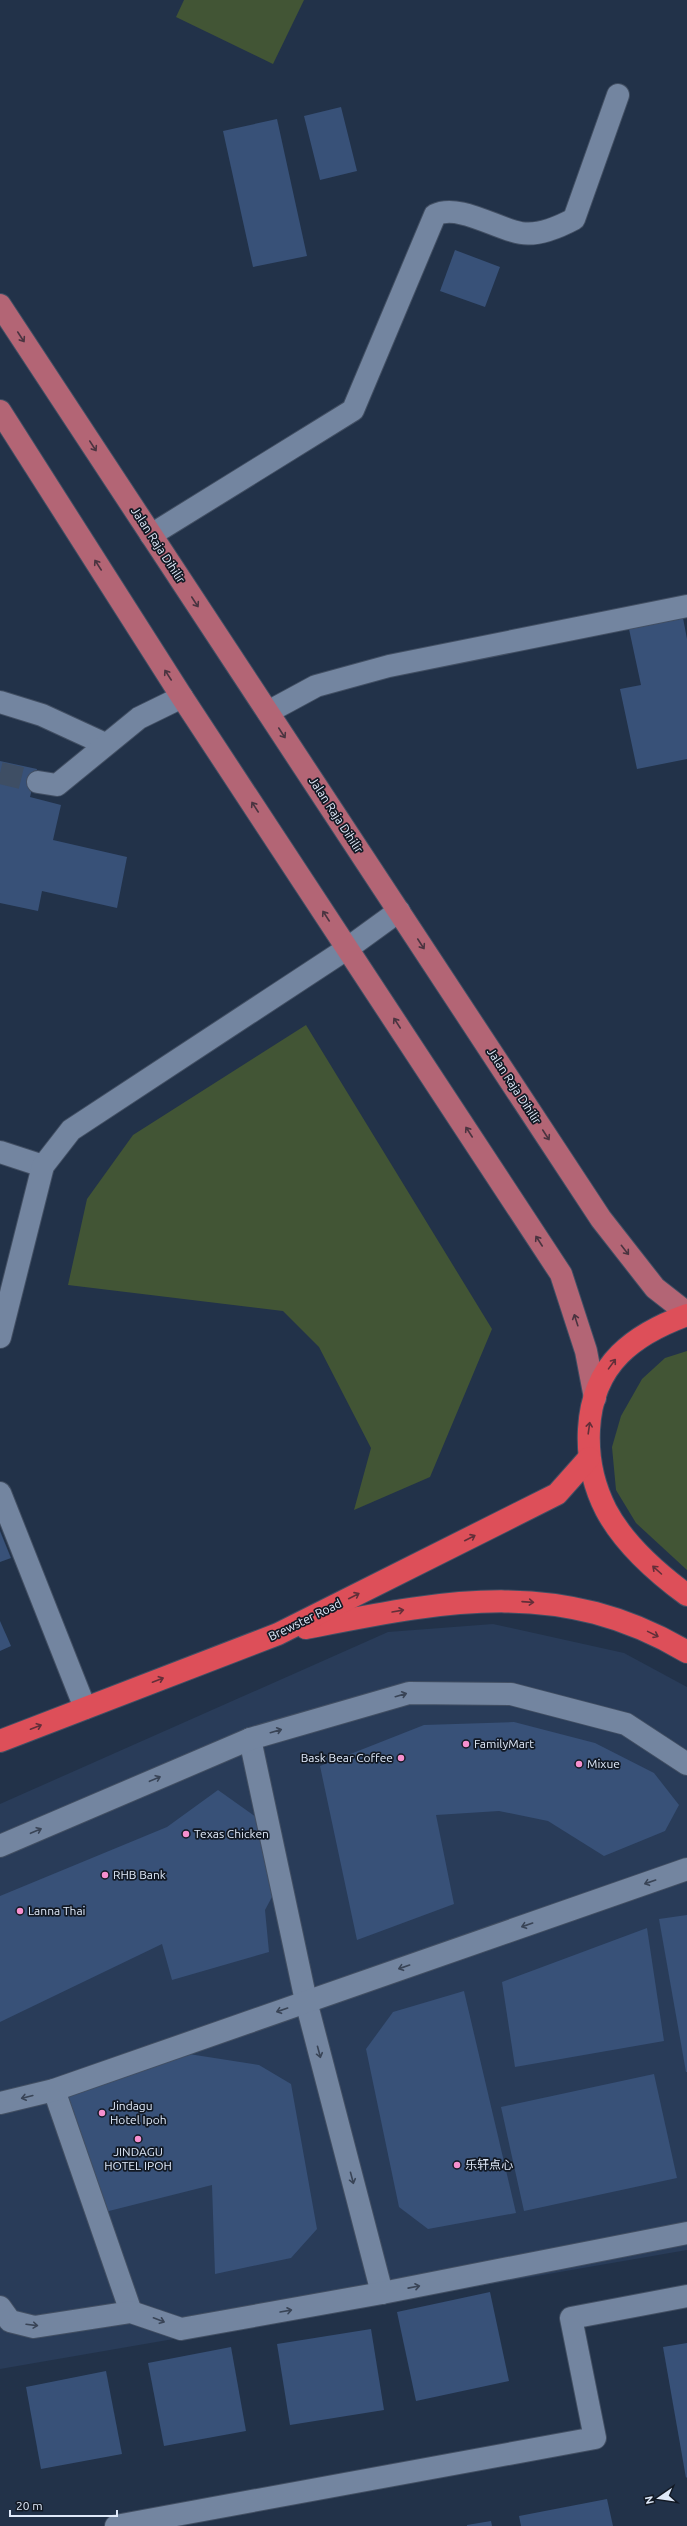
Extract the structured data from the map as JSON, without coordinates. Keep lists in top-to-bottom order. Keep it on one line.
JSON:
{"streets":{"highway":["Brewster Road"],"main road":["Jalan Raja Dihilir"]},"one_way":["Brewster Road"],"places":["FamilyMart","Bask Bear Coffee","Mixue","Texas Chicken","RHB Bank","Lanna Thai","Jindagu Hotel Ipoh","JINDAGU HOTEL IPOH","乐轩点心"],"scale_bar":"20 m","north":"left"}
